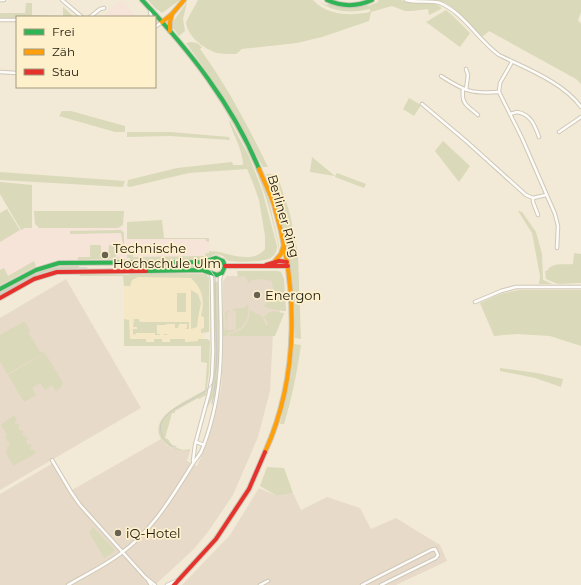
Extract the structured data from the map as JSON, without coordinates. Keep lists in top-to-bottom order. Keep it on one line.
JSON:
{"streets":{"street":["Berliner Ring"]},"places":["Technische Hochschule Ulm","Energon","iQ-Hotel"],"legend":["Frei","Zäh","Stau"]}
